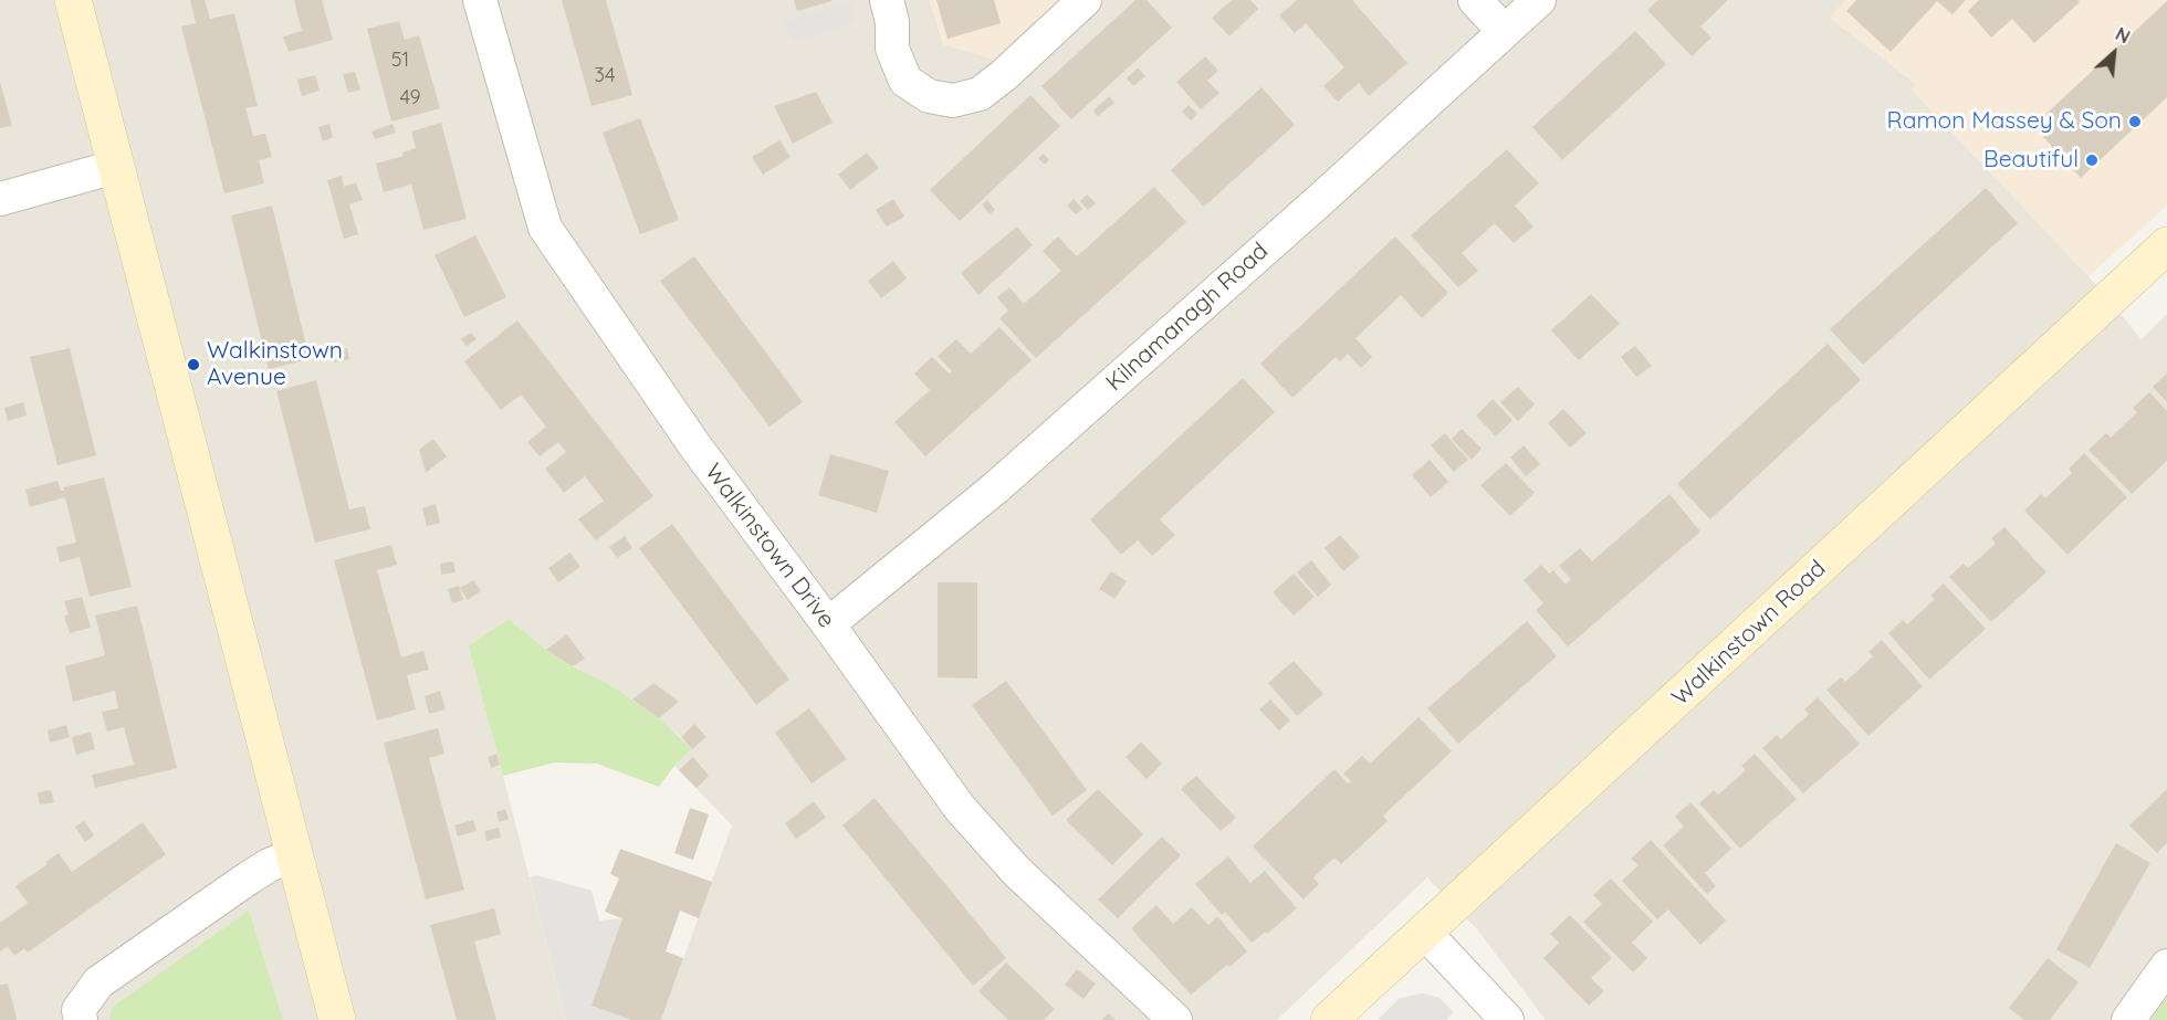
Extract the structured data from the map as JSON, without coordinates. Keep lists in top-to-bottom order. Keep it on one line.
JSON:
{"streets":{"main road":["Walkinstown Road"],"street":["Kilnamanagh Road","Walkinstown Drive"]},"crossings":[["Kilnamanagh Road","Walkinstown Drive"]],"places":["Ramon Massey & Son","Beautiful","Walkinstown Avenue"],"house_numbers":["51","34","49"],"north":"top right"}
